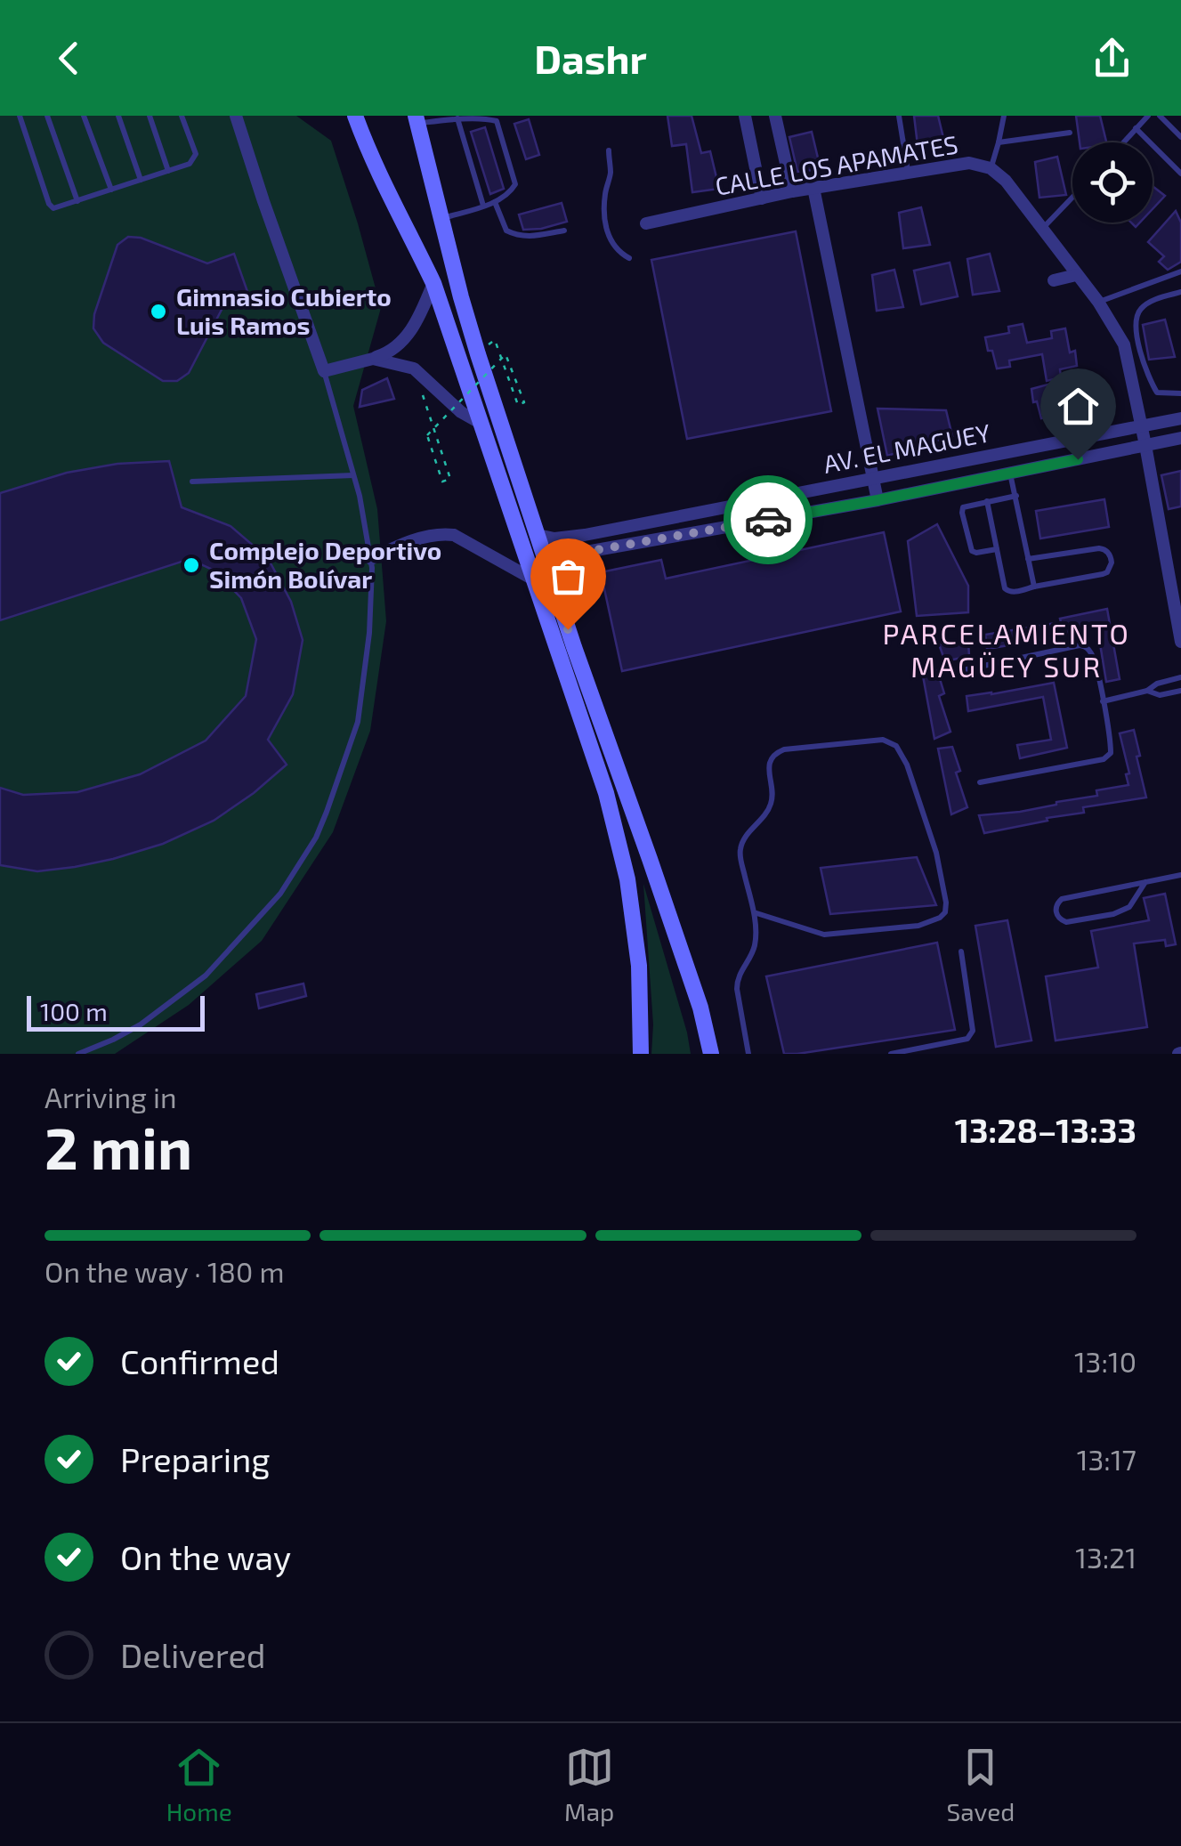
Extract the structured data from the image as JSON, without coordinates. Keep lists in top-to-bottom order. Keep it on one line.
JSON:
{"streets":{"street":["CALLE LOS APAMATES","AV. EL MAGUEY"]},"crossings":[["CALLE LOS APAMATES","AV. EL MAGUEY"]],"districts":["PARCELAMIENTO MAGÜEY SUR"],"places":["Gimnasio Cubierto Luis Ramos","Complejo Deportivo Simón Bolívar"],"scale_bar":"100 m","page":{"header":"Dashr","scale":"100 m","heading":["2 min","Arriving in","13:28–13:33"],"bar":"On the way · 180 m","list":[["Confirmed","13:10"],["Preparing","13:17"],["On the way","13:21"],"Delivered"],"tabs":["Home","Map","Saved"]}}
